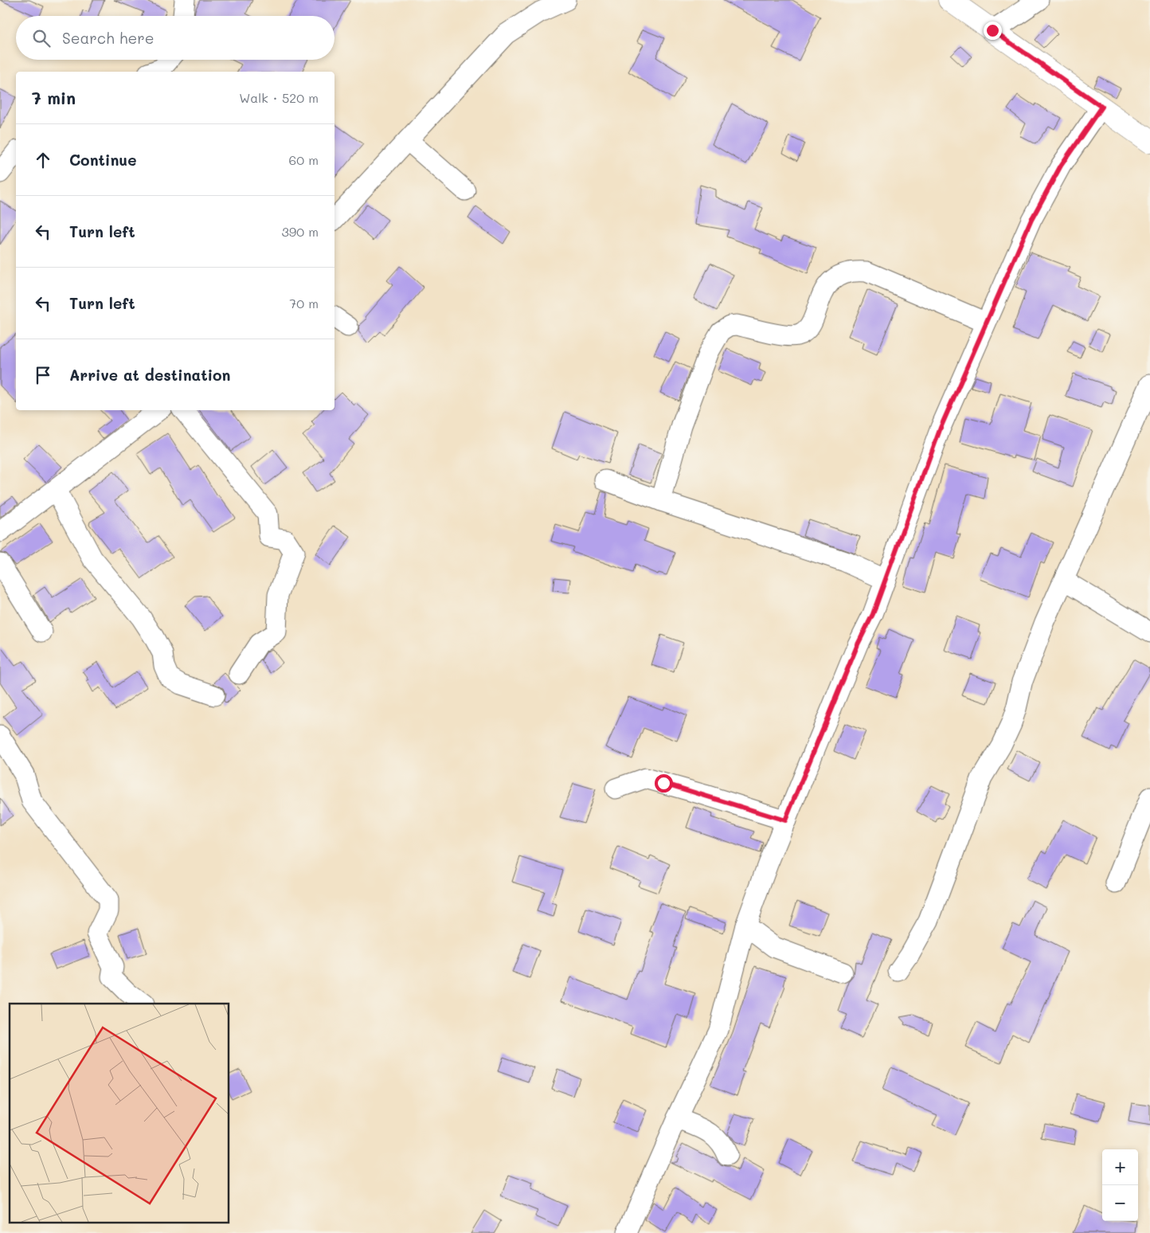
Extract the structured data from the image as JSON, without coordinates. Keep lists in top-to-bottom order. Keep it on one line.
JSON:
{"page":{"search":"Search here","heading":["7 min","Walk · 520 m"],"list":[["Continue","60 m"],["Turn left","390 m"],["Turn left","70 m"],"Arrive at destination"],"map_buttons":["+","−"]}}
